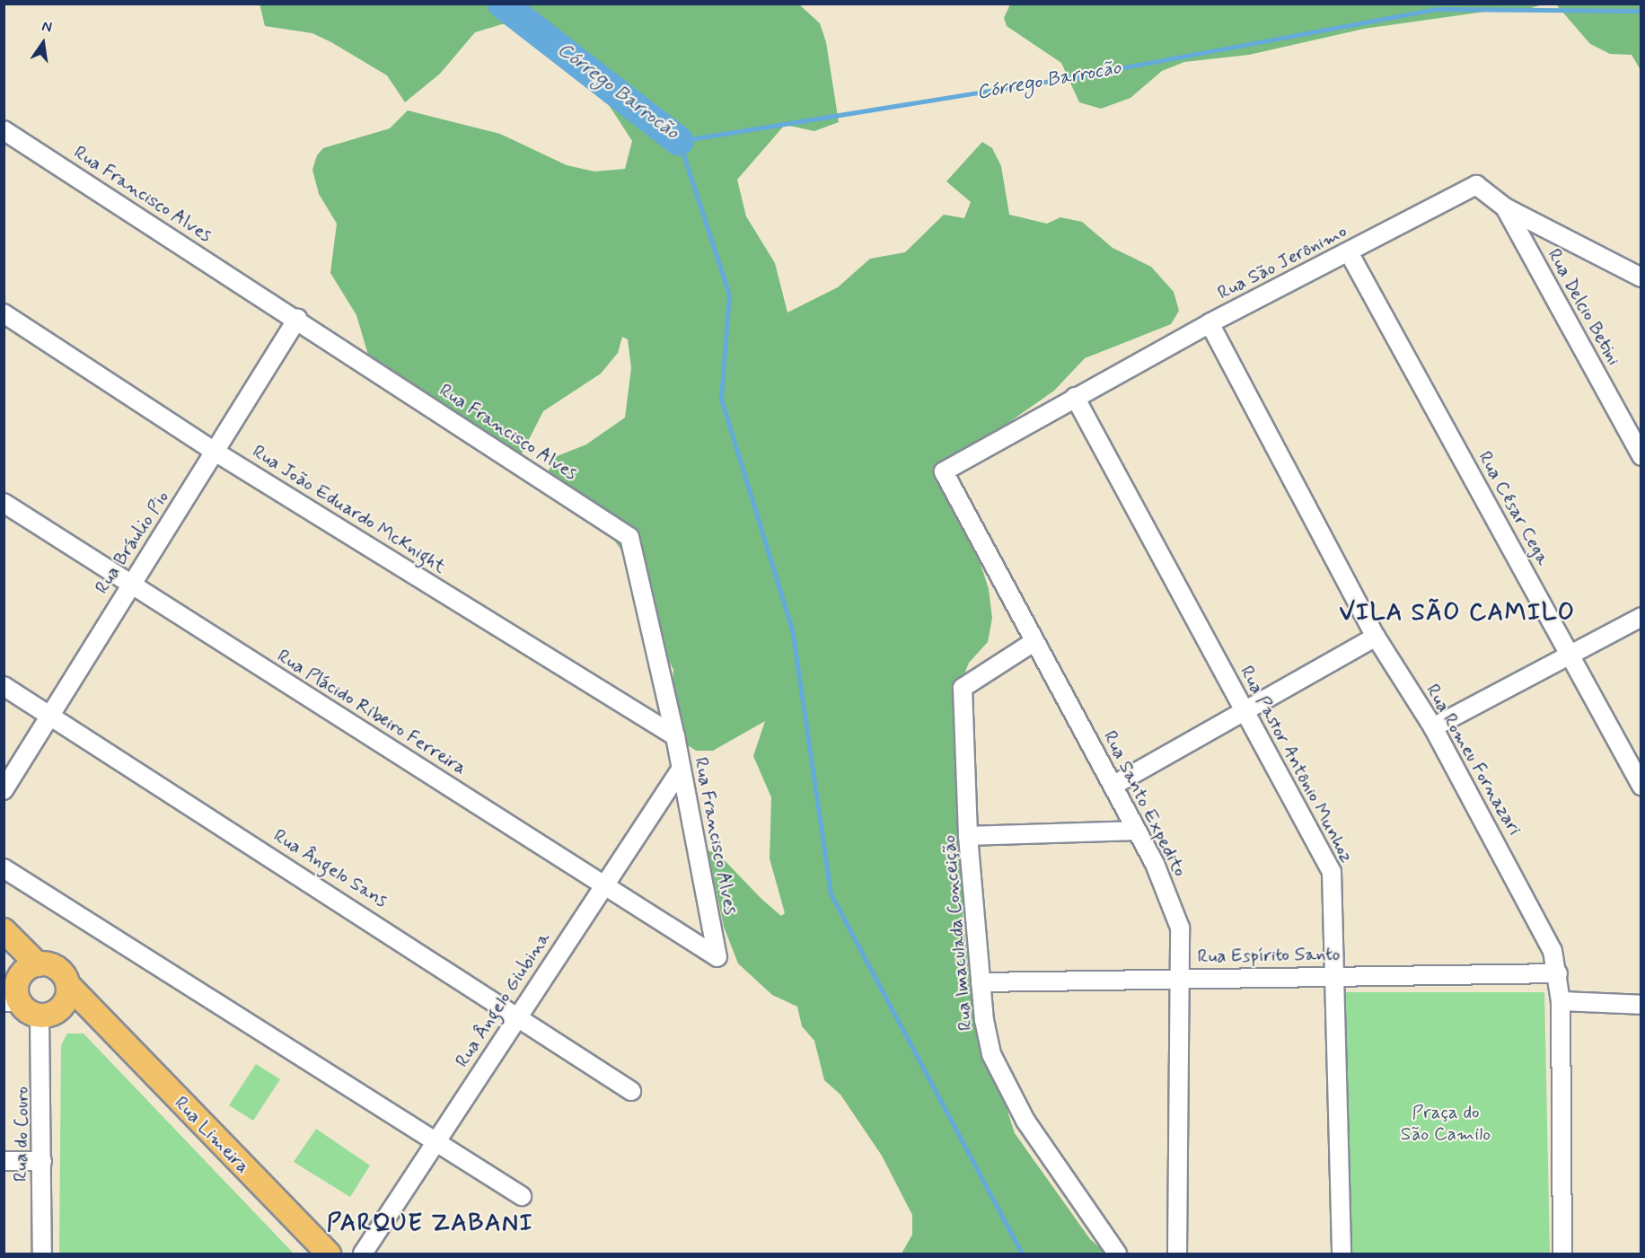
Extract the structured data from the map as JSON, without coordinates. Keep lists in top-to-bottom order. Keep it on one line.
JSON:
{"streets":{"main road":["Rua Limeira"],"street":["Rua Francisco Alves","Rua São Jerônimo","Rua Delcio Betini","Rua César Cega","Rua João Eduardo McKnight","Rua Bráulio Pio","Rua Plácido Ribeiro Ferreira","Rua Romeu Fornazari","Rua Pastor Antônio Munhoz","Rua Santo Expedito","Rua Ângelo Sans","Rua Imaculada Conceição","Rua Espírito Santo","Rua Ângelo Giubina","Rua do Couro"]},"crossings":[["Rua Francisco Alves","Rua João Eduardo McKnight"],["Rua Francisco Alves","Rua Bráulio Pio"],["Rua Francisco Alves","Rua Plácido Ribeiro Ferreira"],["Rua Francisco Alves","Rua Ângelo Giubina"],["Rua São Jerônimo","Rua Delcio Betini"],["Rua São Jerônimo","Rua César Cega"],["Rua São Jerônimo","Rua Romeu Fornazari"],["Rua São Jerônimo","Rua Pastor Antônio Munhoz"],["Rua São Jerônimo","Rua Santo Expedito"],["Rua João Eduardo McKnight","Rua Bráulio Pio"],["Rua Bráulio Pio","Rua Plácido Ribeiro Ferreira"],["Rua Bráulio Pio","Rua Ângelo Sans"],["Rua Plácido Ribeiro Ferreira","Rua Ângelo Giubina"],["Rua Romeu Fornazari","Rua Espírito Santo"],["Rua Pastor Antônio Munhoz","Rua Espírito Santo"],["Rua Santo Expedito","Rua Imaculada Conceição"],["Rua Santo Expedito","Rua Espírito Santo"],["Rua Ângelo Sans","Rua Ângelo Giubina"],["Rua Imaculada Conceição","Rua Espírito Santo"],["Rua do Couro","Rua Limeira"]],"districts":["VILA SÃO CAMILO","PARQUE ZABANI"],"water":["Córrego Barrocão"],"parks":["Praça do São Camilo"],"north":"top"}
